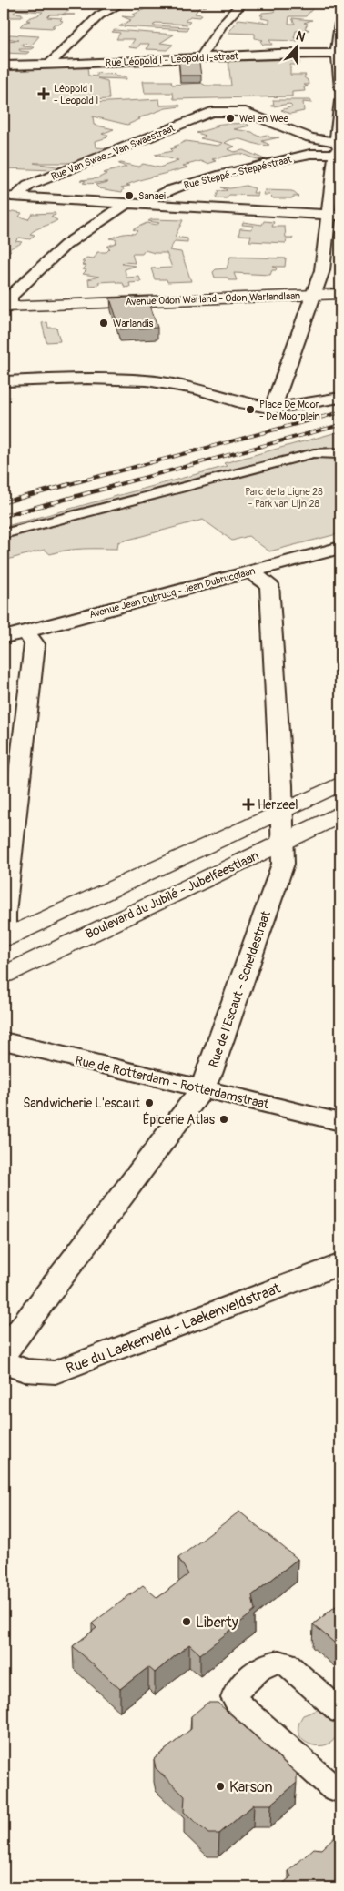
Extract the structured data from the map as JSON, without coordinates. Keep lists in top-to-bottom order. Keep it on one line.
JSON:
{"streets":{"main road":["Avenue Odon Warland - Odon Warlandlaan","Boulevard du Jubilé - Jubelfeestlaan"],"street":["Rue Léopold I - Leopold I-straat","Rue Van Swae - Van Swaestraat","Rue Steppé - Steppéstraat","Avenue Jean Dubrucq - Jean Dubrucqlaan","Rue de l'Escaut - Scheldestraat","Rue de Rotterdam - Rotterdamstraat","Rue du Laekenveld - Laekenveldstraat"]},"crossings":[["Rue Van Swae - Van Swaestraat","Rue Steppé - Steppéstraat"],["Avenue Jean Dubrucq - Jean Dubrucqlaan","Rue de l'Escaut - Scheldestraat"],["Boulevard du Jubilé - Jubelfeestlaan","Rue de l'Escaut - Scheldestraat"],["Rue de l'Escaut - Scheldestraat","Rue de Rotterdam - Rotterdamstraat"]],"parks":["Parc de la Ligne 28 - Park van Lijn 28"],"places":{"health":["Léopold I - Leopold I","Herzeel"],"other":["Wel en Wee","Sanaei","Warlandis","Place De Moor - De Moorplein","Sandwicherie L'escaut","Épicerie Atlas","Liberty","Karson"]},"north":"top"}
